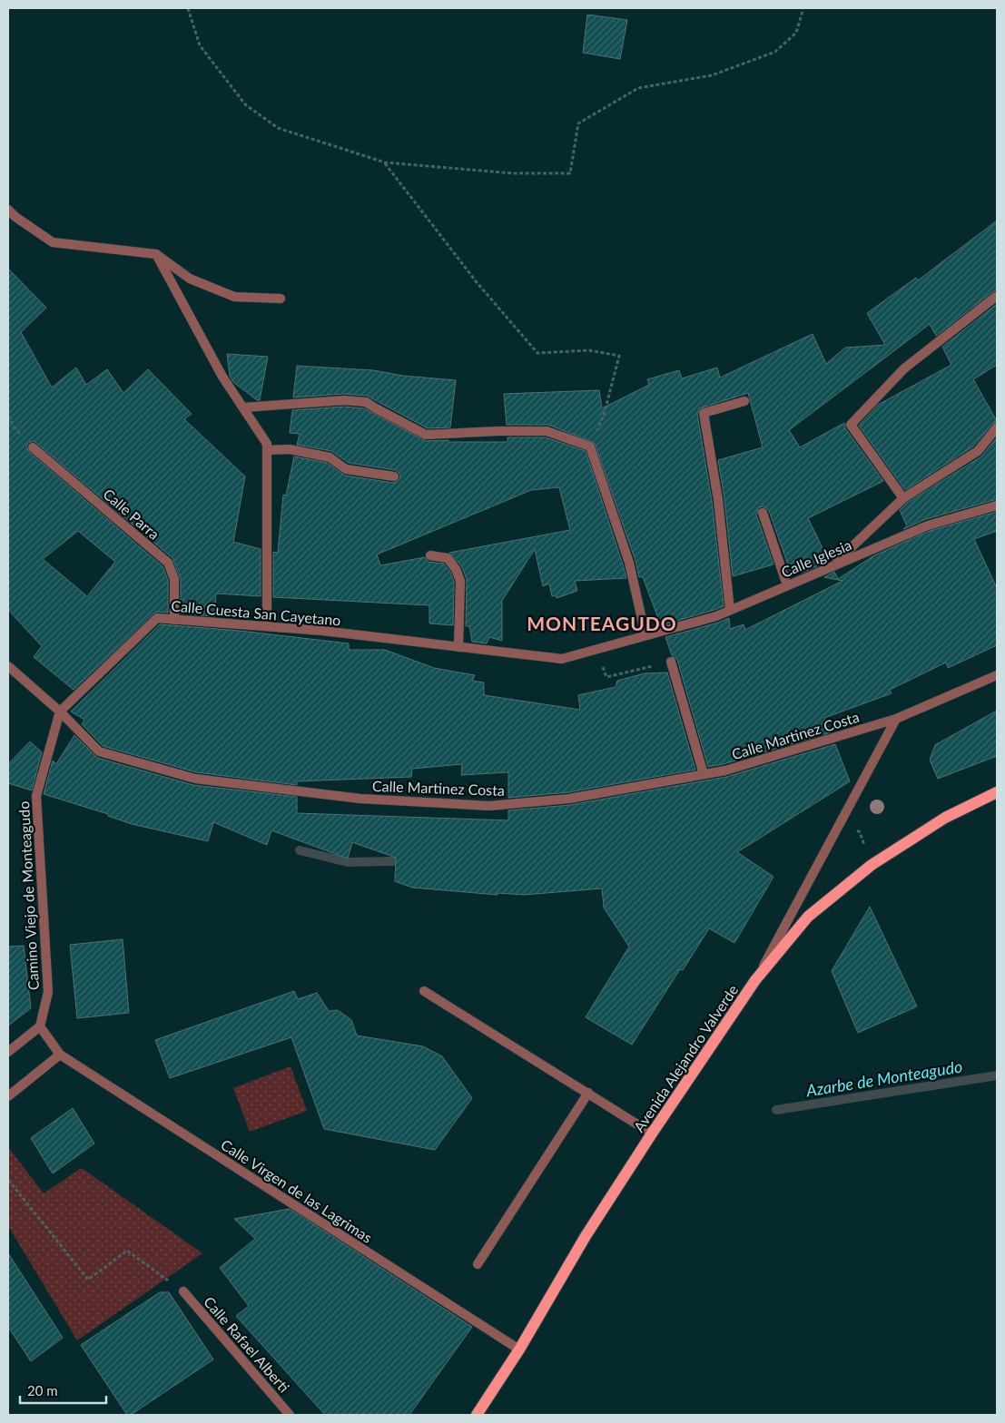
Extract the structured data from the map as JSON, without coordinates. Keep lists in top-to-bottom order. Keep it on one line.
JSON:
{"streets":{"main road":["Avenida Alejandro Valverde"],"street":["Calle Parra","Calle Iglesia","Calle Cuesta San Cayetano","Calle Martinez Costa","Camino Viejo de Monteagudo","Calle Virgen de las Lagrimas","Calle Rafael Alberti"]},"crossings":[["Calle Parra","Calle Cuesta San Cayetano"],["Calle Iglesia","Calle Cuesta San Cayetano"],["Calle Cuesta San Cayetano","Calle Martinez Costa"],["Calle Cuesta San Cayetano","Camino Viejo de Monteagudo"],["Calle Martinez Costa","Camino Viejo de Monteagudo"],["Avenida Alejandro Valverde","Calle Virgen de las Lagrimas"]],"districts":["MONTEAGUDO"],"water":["Azarbe de Monteagudo"],"scale_bar":"20 m"}
